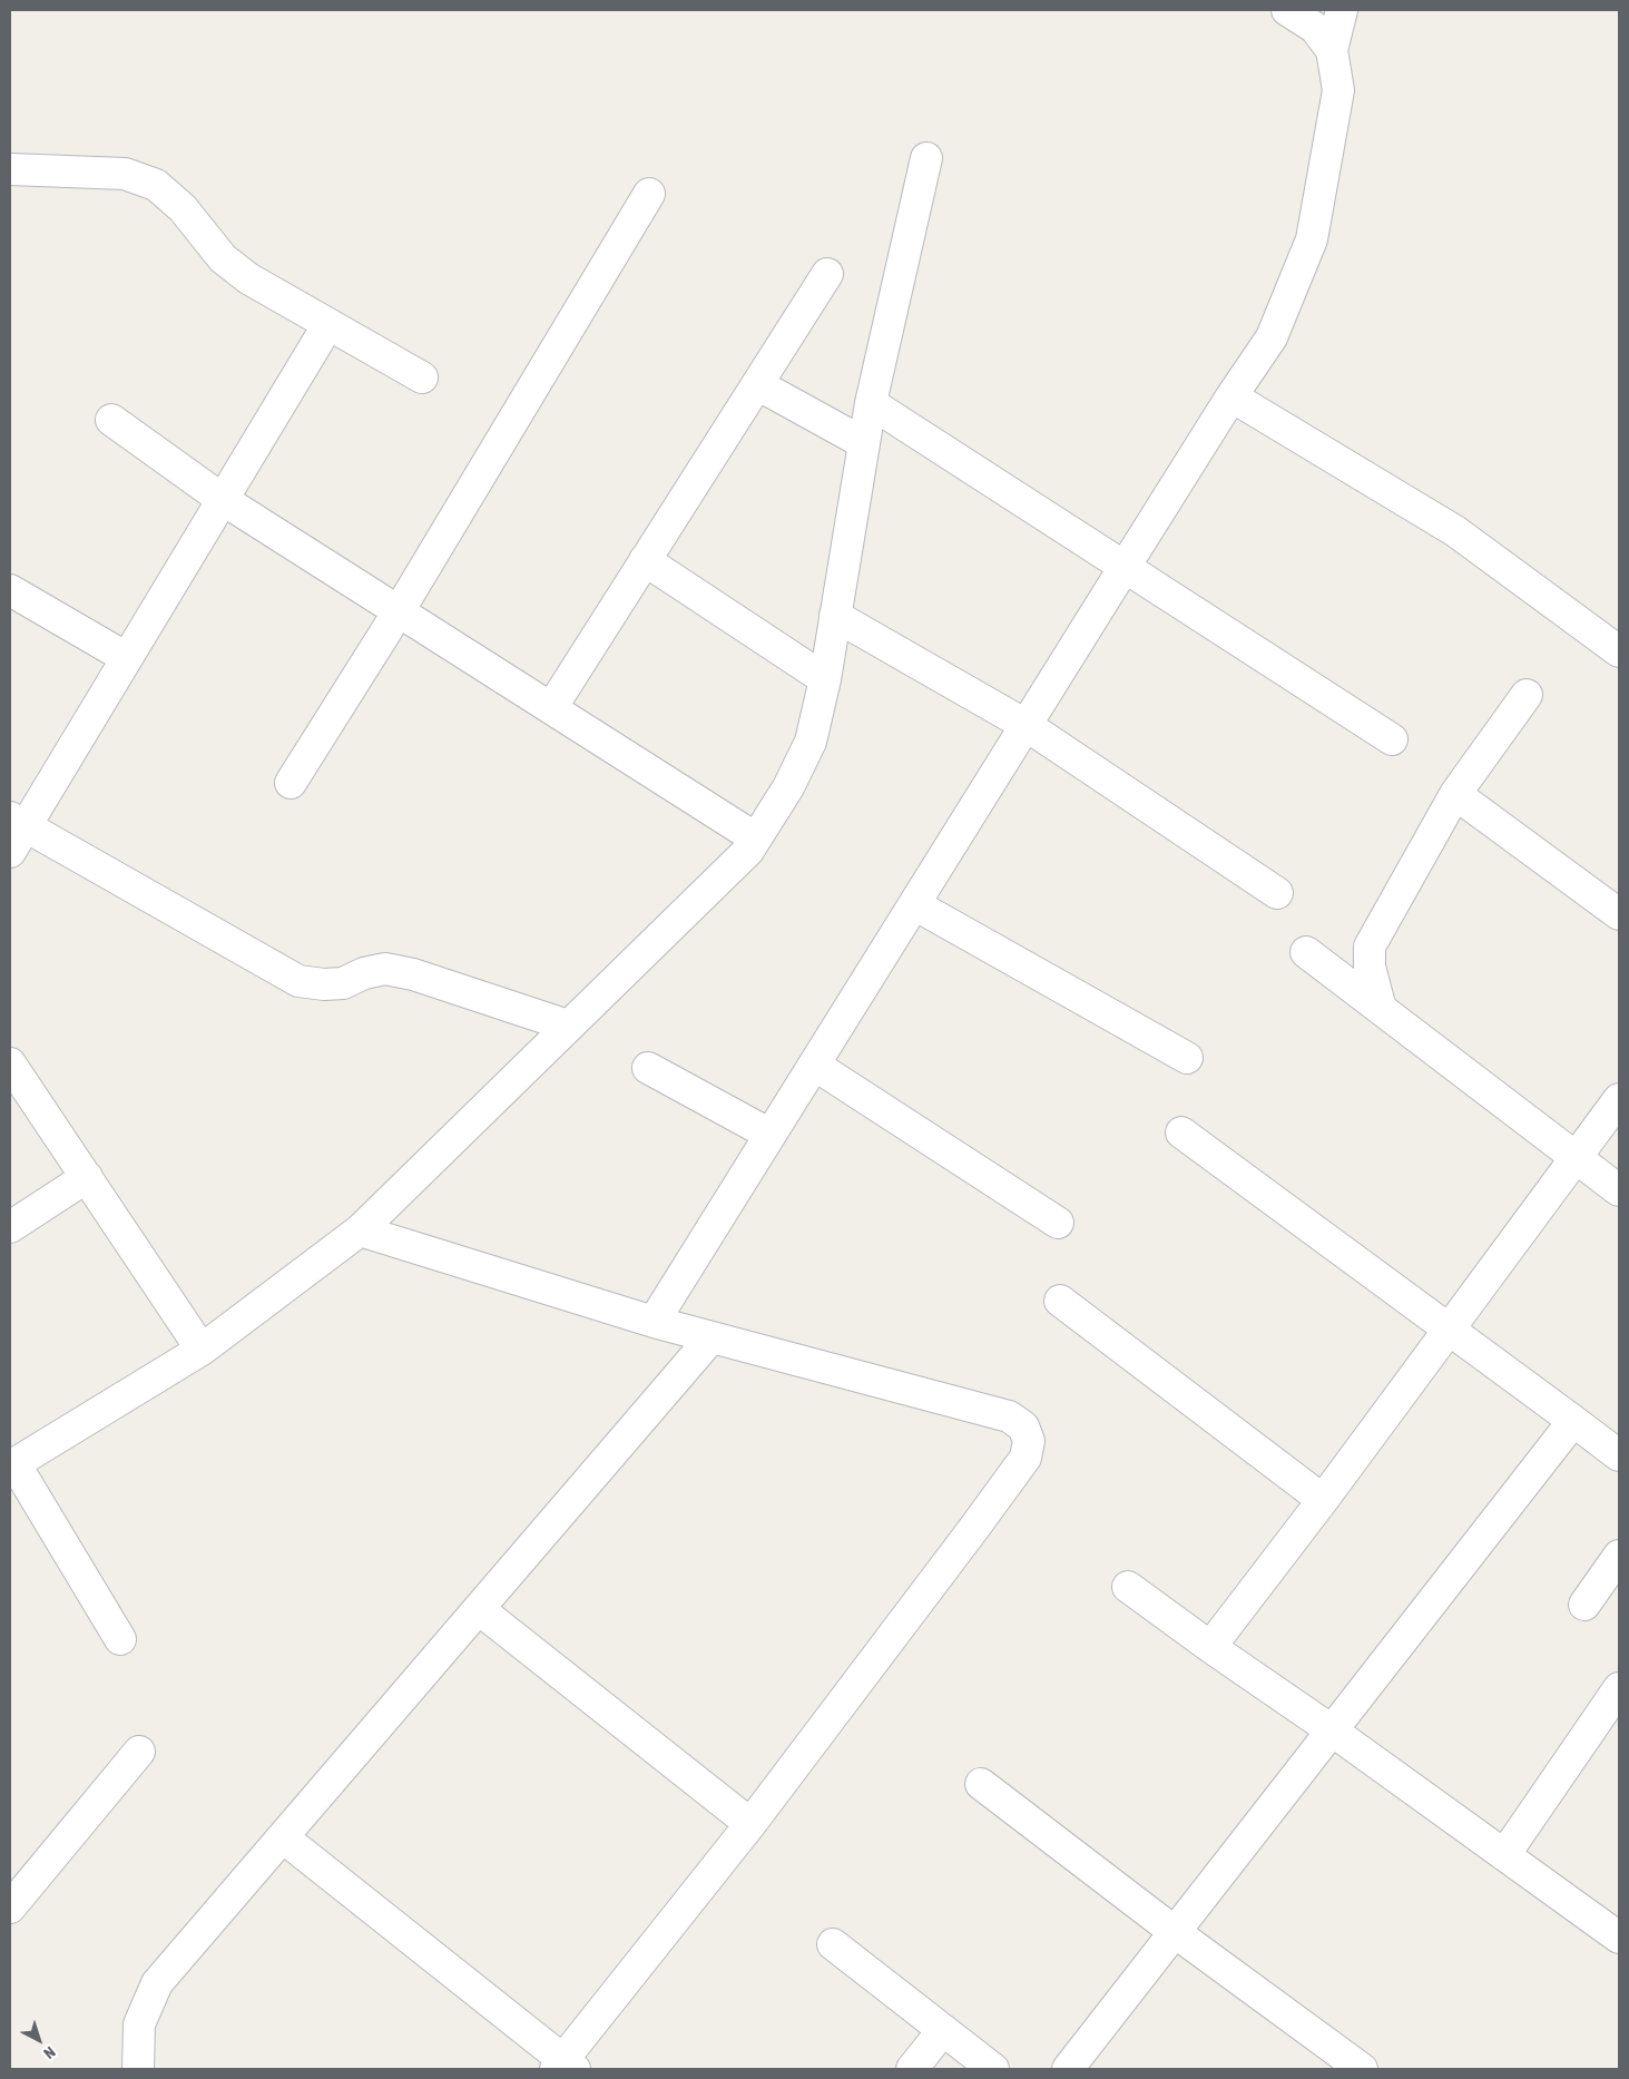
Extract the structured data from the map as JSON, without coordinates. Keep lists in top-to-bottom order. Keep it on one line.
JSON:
{"north":"bottom right"}
